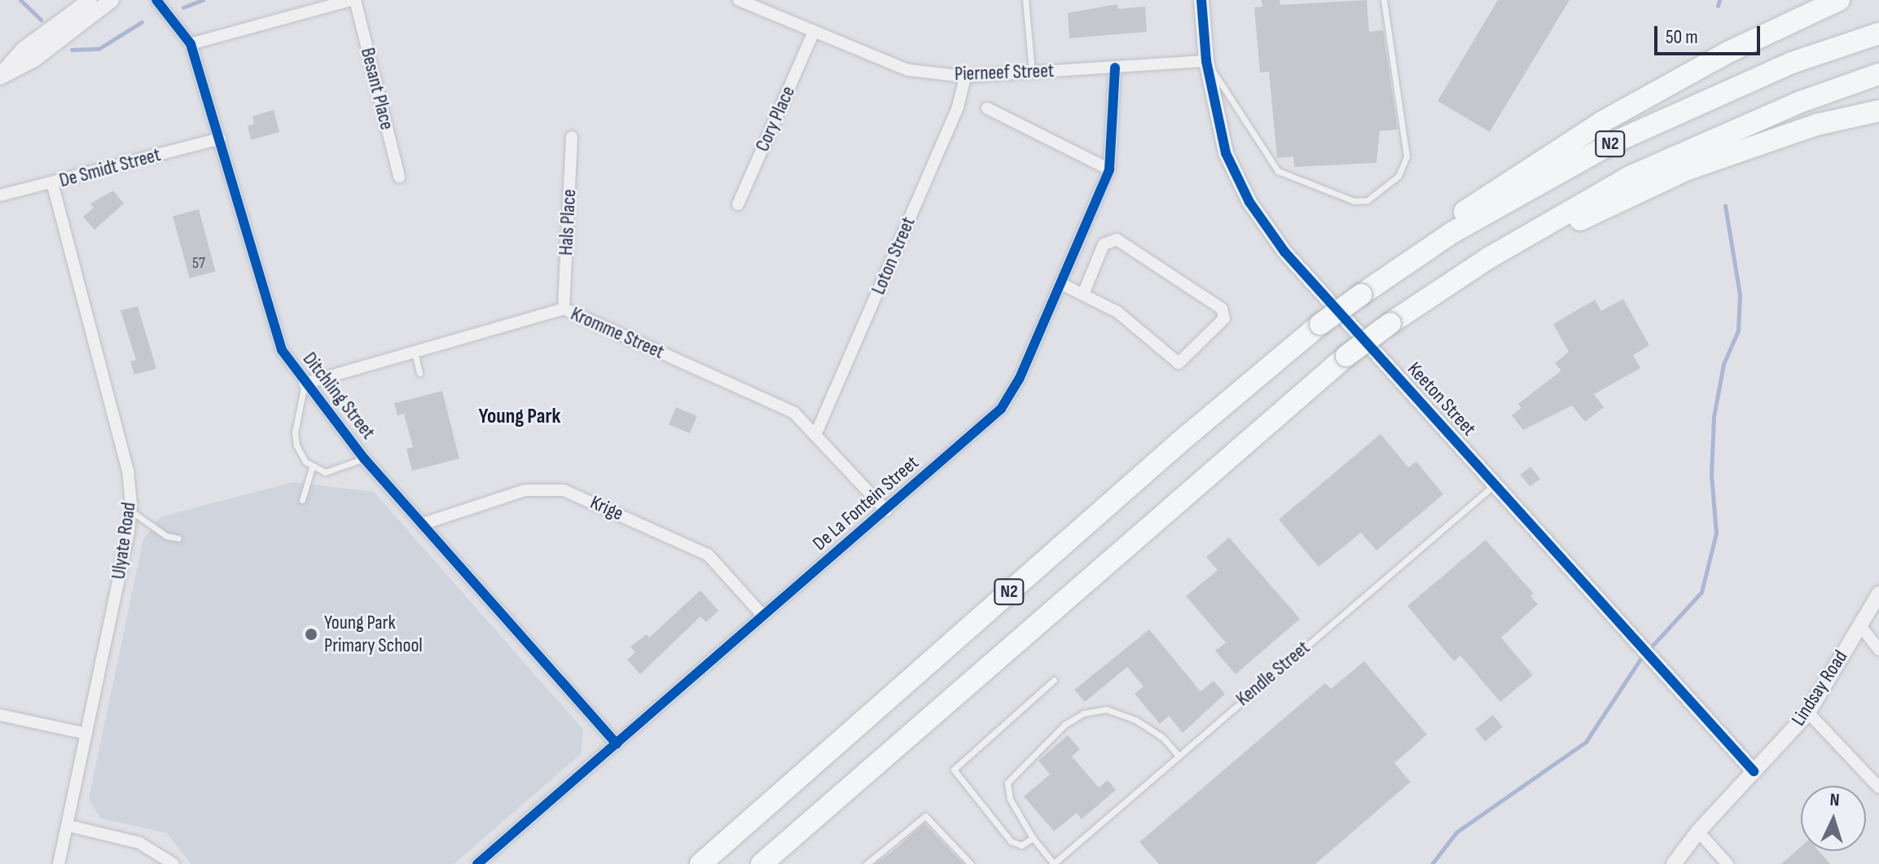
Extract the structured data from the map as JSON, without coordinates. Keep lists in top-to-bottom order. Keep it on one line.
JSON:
{"streets":{"highway":["N2"],"street":["Pierneef Street","Besant Place","Cory Place","De Smidt Street","Hals Place","Loton Street","Kromme Street","Ditchling Street","Keeton Street","De La Fontein Street","Krige","Ulyate Road","Lindsay Road"],"lane":["Kendle Street"]},"crossings":[["Pierneef Street","Cory Place"],["Pierneef Street","Loton Street"],["Pierneef Street","Keeton Street"],["Pierneef Street","De La Fontein Street"],["De Smidt Street","Ditchling Street"],["De Smidt Street","Ulyate Road"],["Hals Place","Kromme Street"],["Loton Street","Kromme Street"],["Kromme Street","Ditchling Street"],["Kromme Street","De La Fontein Street"],["Ditchling Street","De La Fontein Street"],["Ditchling Street","Krige"],["Keeton Street","Kendle Street"],["Keeton Street","Lindsay Road"],["De La Fontein Street","Krige"]],"districts":["Young Park"],"places":["Young Park Primary School"],"house_numbers":["57"],"scale_bar":"50 m","north":"top"}
